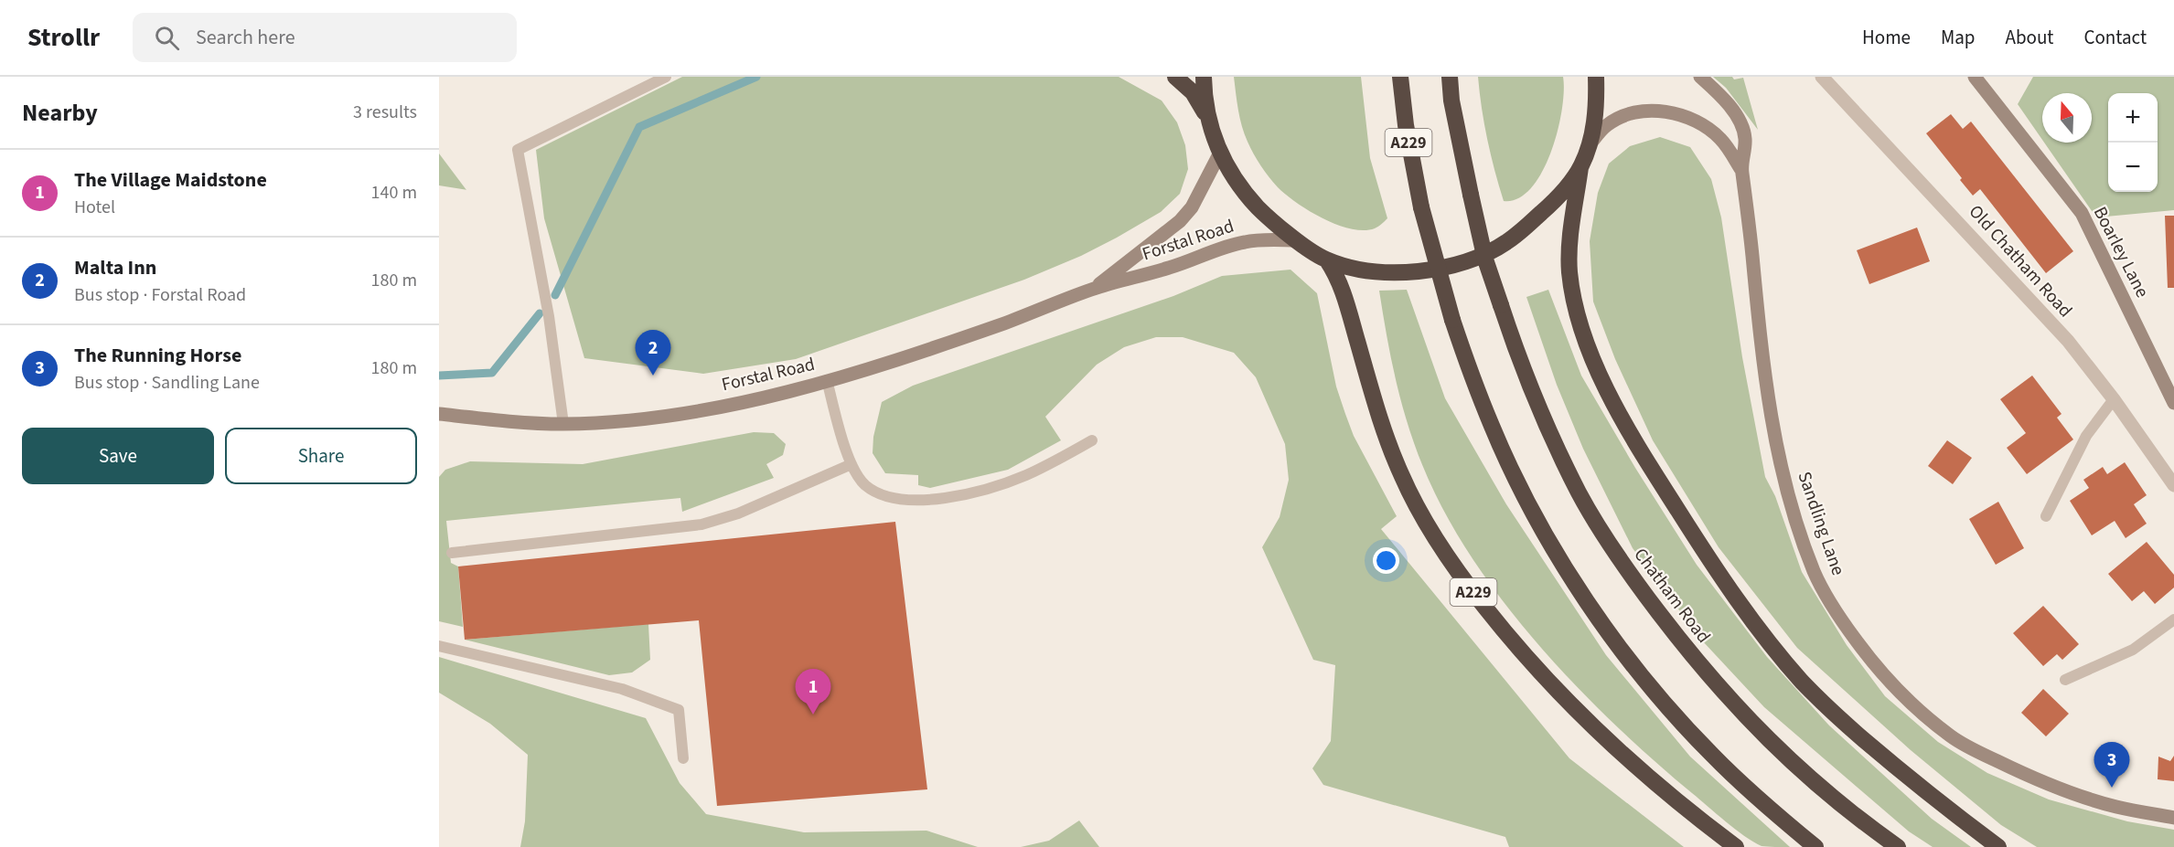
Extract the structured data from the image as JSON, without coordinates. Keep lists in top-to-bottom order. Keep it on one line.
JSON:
{"streets":{"highway":["A229","Chatham Road"],"street":["Forstal Road","Boarley Lane","Old Chatham Road","Sandling Lane"]},"north":"top","page":{"header":"Strollr","search":"Search here","nav":["Home","Map","About","Contact"],"heading":["Nearby","3 results"],"map_buttons":["+","−"],"list":[{"mark":"1","name":"The Village Maidstone","note":"Hotel","value":"140 m"},{"mark":"2","name":"Malta Inn","note":"Bus stop · Forstal Road","value":"180 m"},{"mark":"3","name":"The Running Horse","note":"Bus stop · Sandling Lane","value":"180 m"}],"pins":["2","1","3"],"buttons":["Save","Share"]}}
